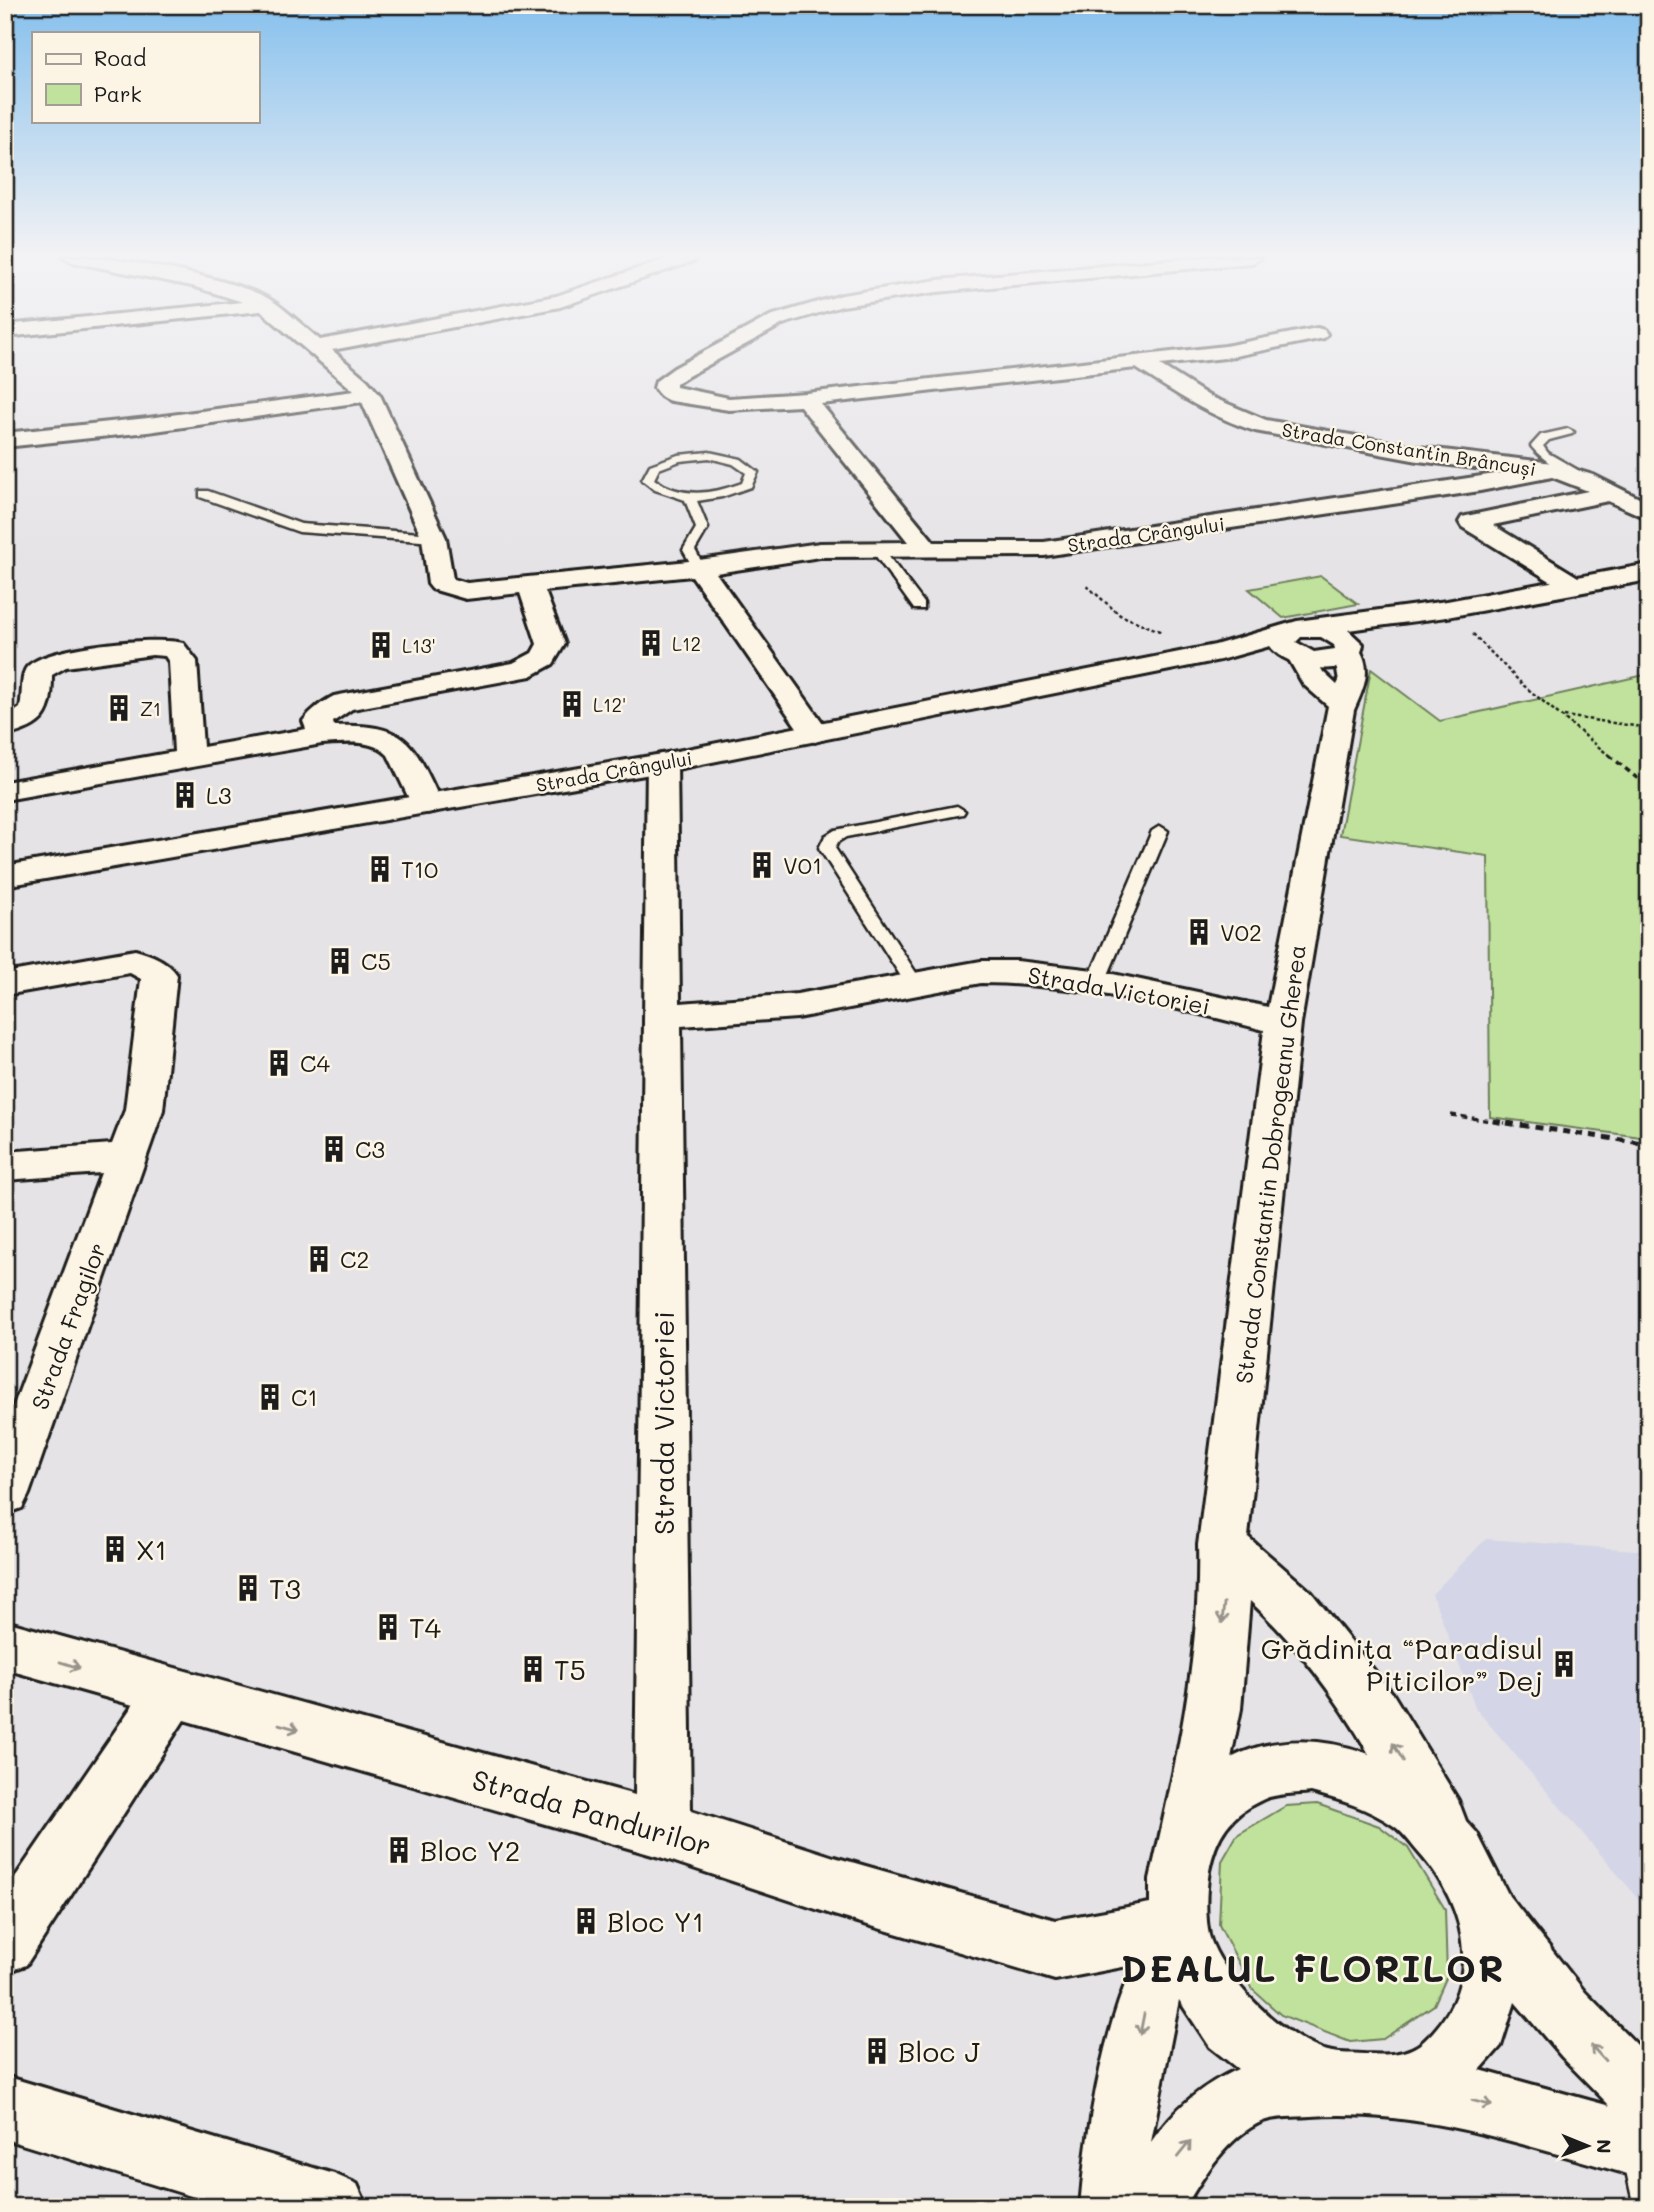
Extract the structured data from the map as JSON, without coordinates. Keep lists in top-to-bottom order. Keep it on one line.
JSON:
{"streets":{"street":["Strada Constantin Brâncuși","Strada Crângului","Strada Victoriei","Strada Constantin Dobrogeanu Gherea","Strada Fragilor","Strada Pandurilor"]},"crossings":[["Strada Constantin Brâncuși","Strada Crângului"],["Strada Crângului","Strada Victoriei"],["Strada Victoriei","Strada Constantin Dobrogeanu Gherea"],["Strada Victoriei","Strada Pandurilor"],["Strada Constantin Dobrogeanu Gherea","Strada Pandurilor"]],"one_way":["Strada Pandurilor"],"districts":["DEALUL FLORILOR"],"places":{"building":["L12","L13'","L12'","Z1","L3","V01","T10","V02","C5","C4","C3","C2","C1","X1","T3","T4","Grădinița “Paradisul Piticilor” Dej","T5","Bloc Y2","Bloc Y1","Bloc J"]},"legend":["Road","Park"],"north":"right"}
